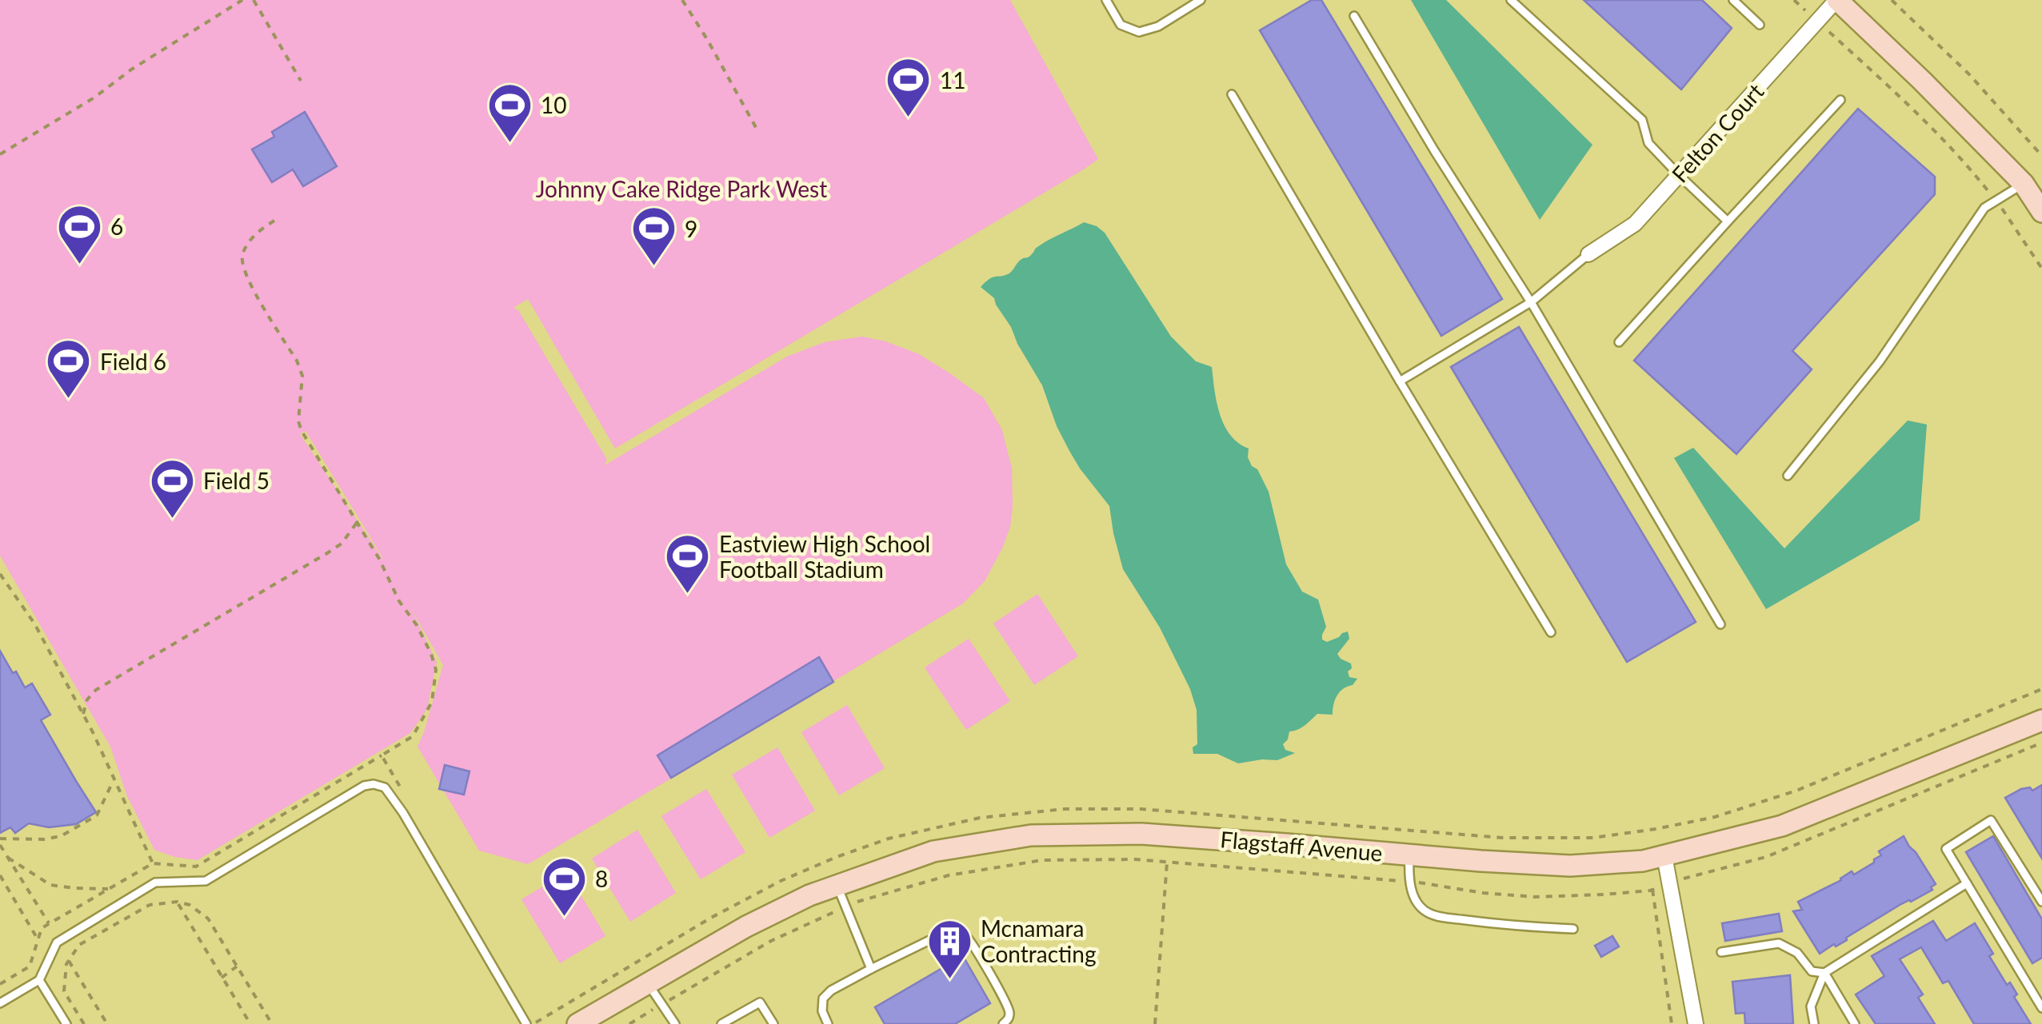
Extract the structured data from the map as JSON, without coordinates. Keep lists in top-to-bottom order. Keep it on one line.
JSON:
{"streets":{"street":["Felton Court","Flagstaff Avenue"]},"parks":["Johnny Cake Ridge Park West"],"places":{"sports":["11","10","6","9","Field 6","Field 5","Eastview High School Football Stadium","8"],"building":["Mcnamara Contracting"]}}
